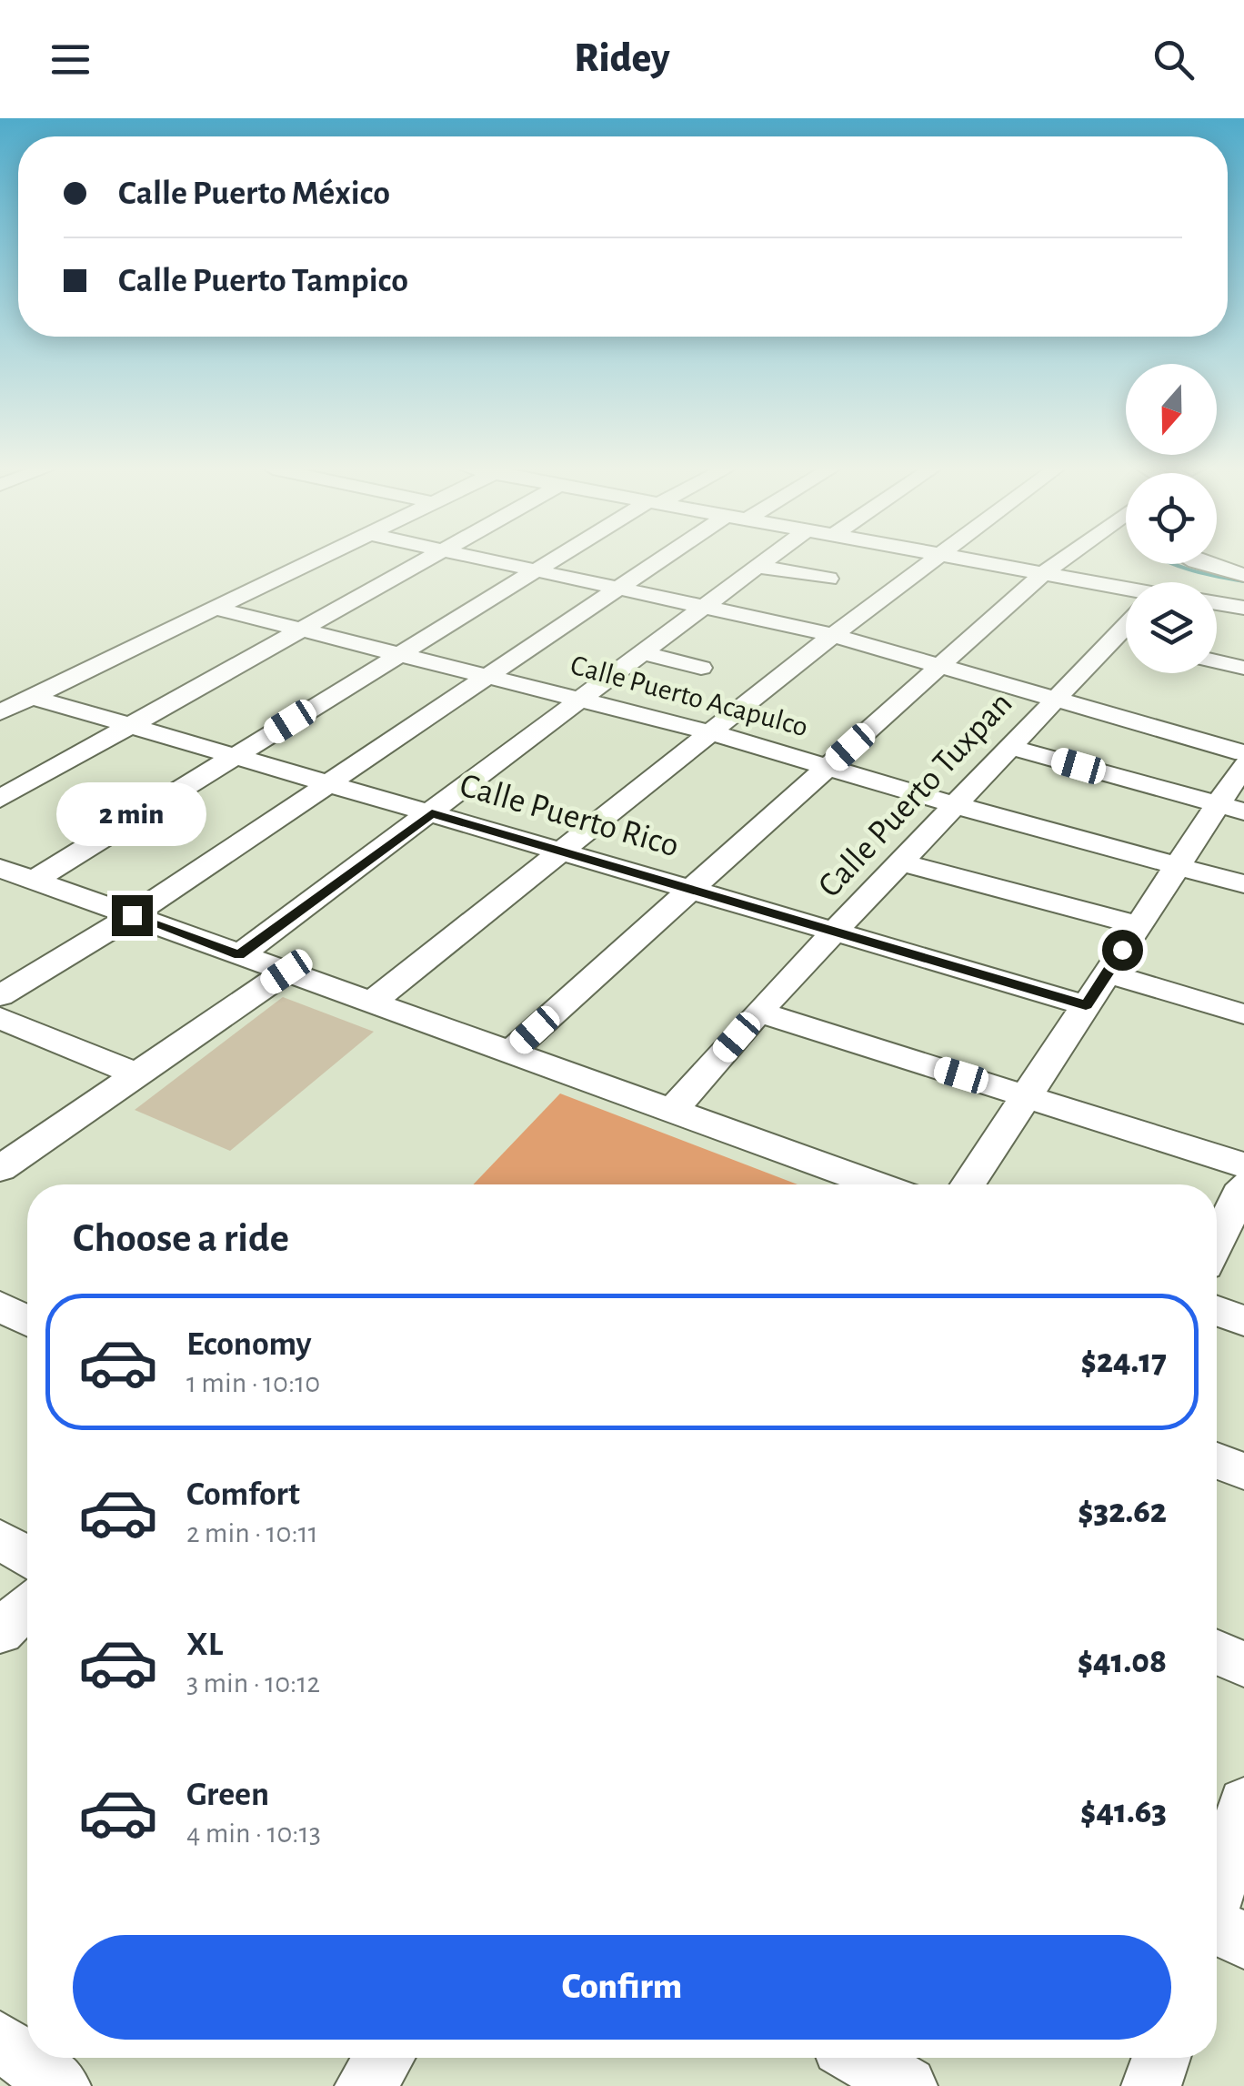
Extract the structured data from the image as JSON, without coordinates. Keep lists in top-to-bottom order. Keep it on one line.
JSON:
{"streets":{"street":["Calle Puerto Acapulco","Calle Puerto Tuxpan","Calle Puerto Rico"]},"crossings":[["Calle Puerto Acapulco","Calle Puerto Tuxpan"],["Calle Puerto Tuxpan","Calle Puerto Rico"]],"north":"bottom","page":{"header":"Ridey","banner":["Calle Puerto México","Calle Puerto Tampico"],"bubble":"2 min","heading":"Choose a ride","list":[{"name":"Economy","note":"1 min · 10:10","value":"$24.17"},{"name":"Comfort","note":"2 min · 10:11","value":"$32.62"},{"name":"XL","note":"3 min · 10:12","value":"$41.08"},{"name":"Green","note":"4 min · 10:13","value":"$41.63"}],"buttons":"Confirm"}}
